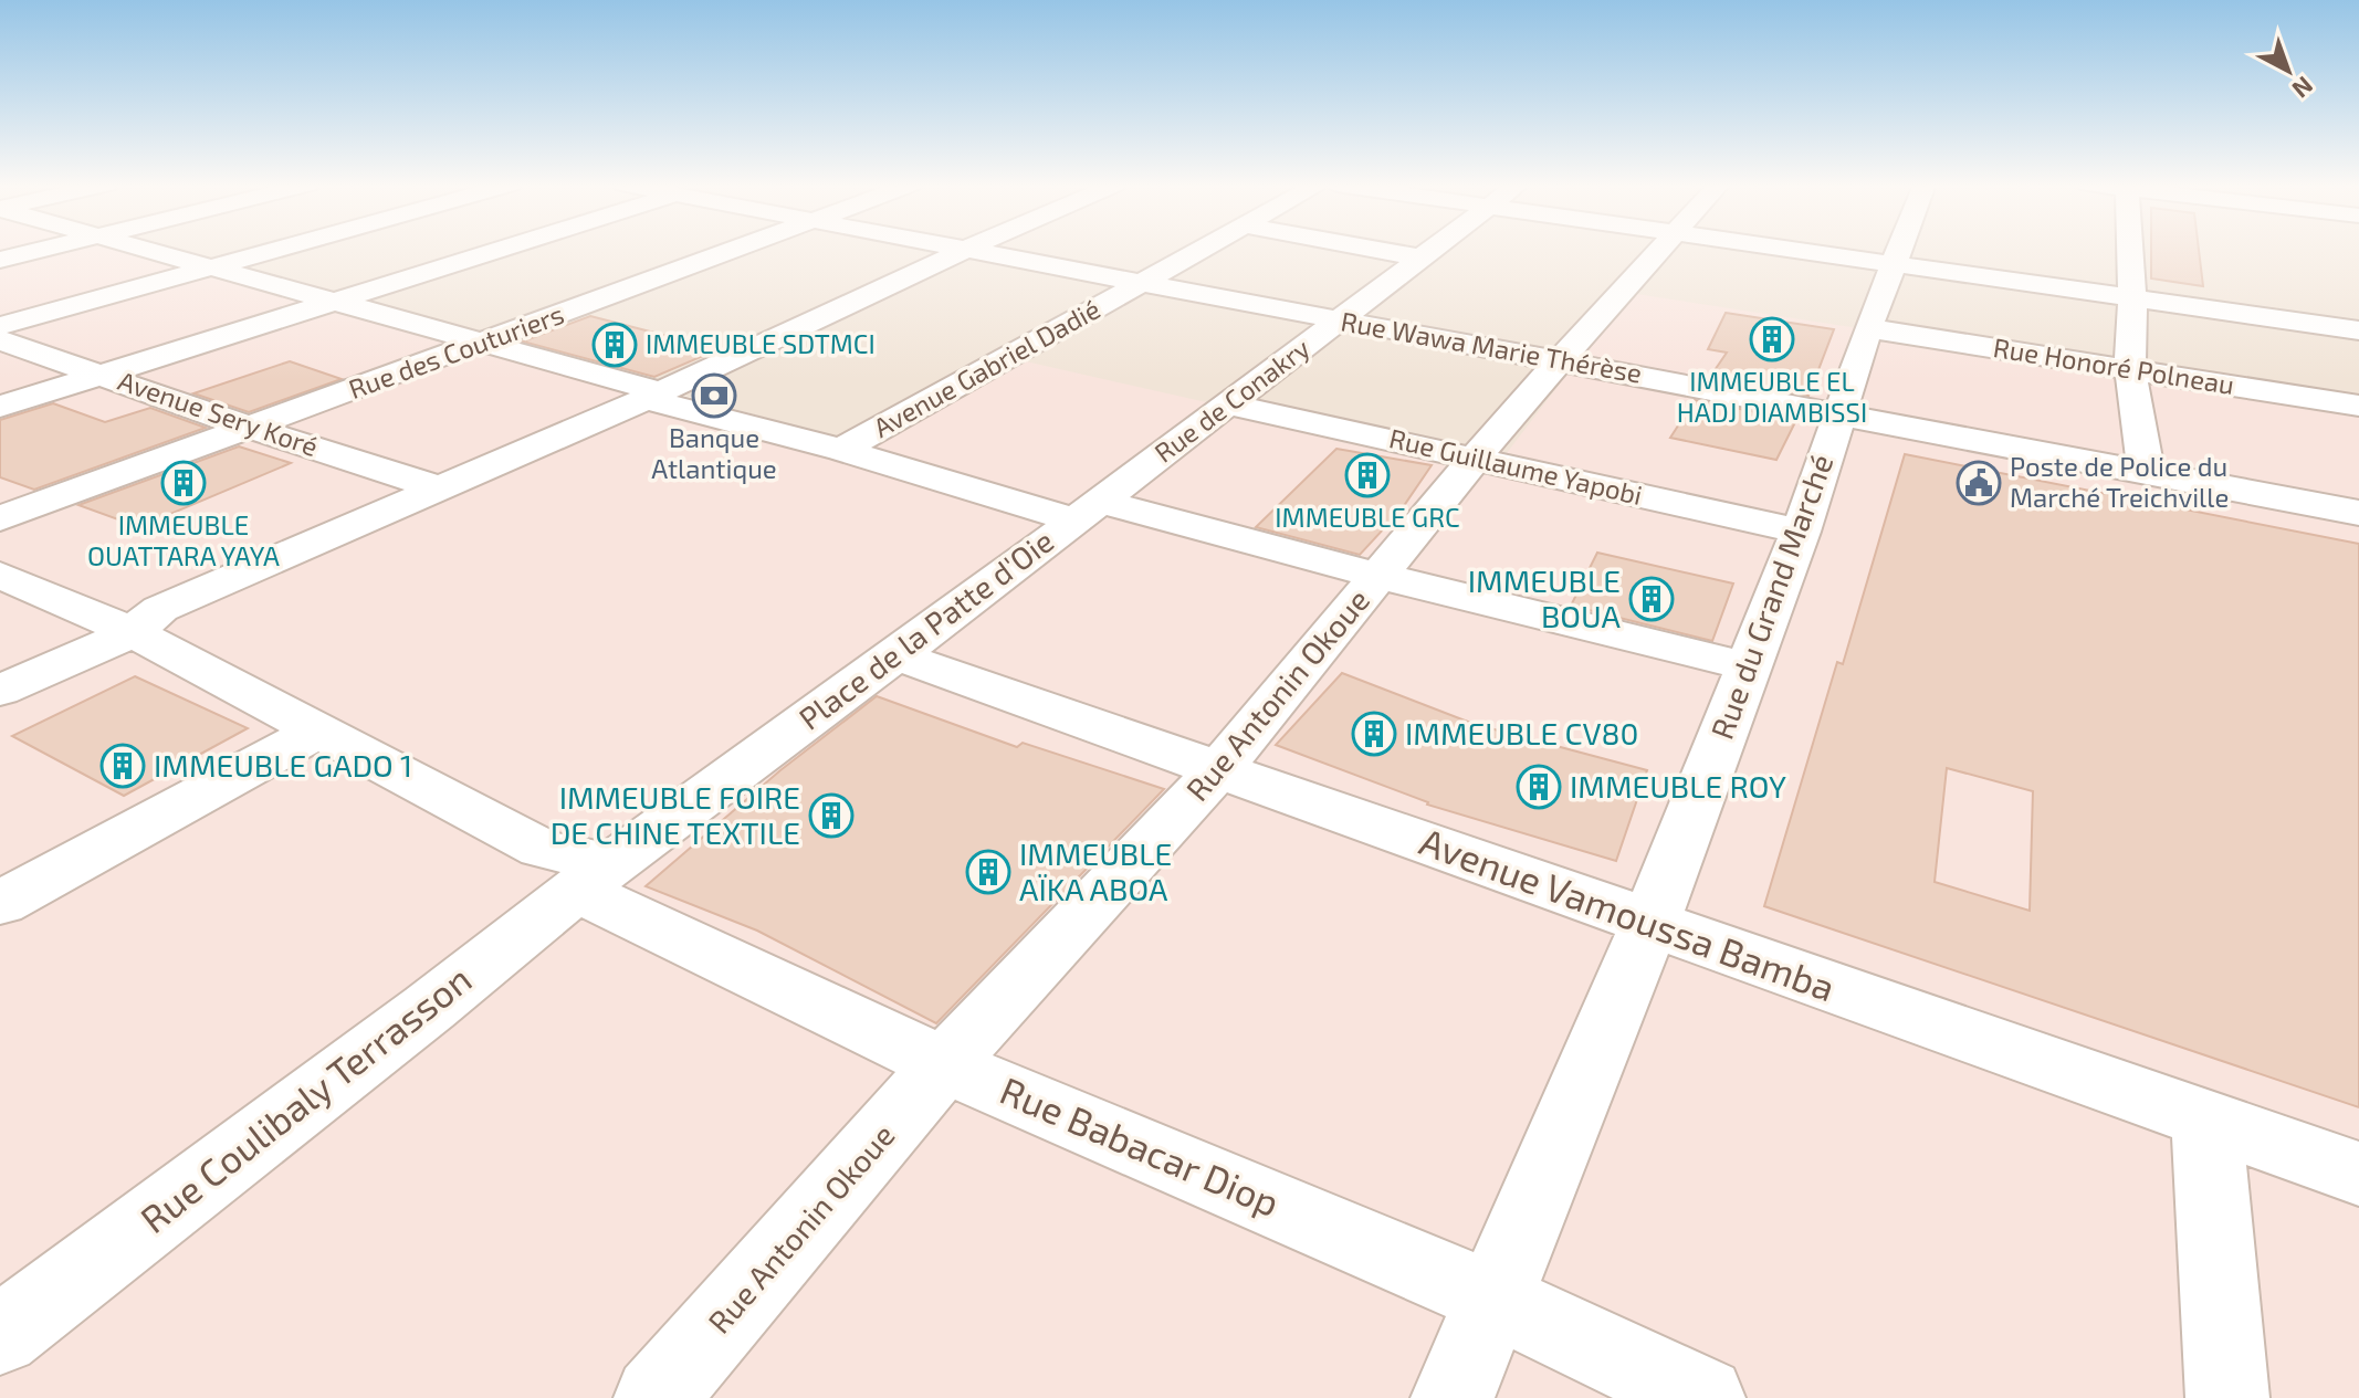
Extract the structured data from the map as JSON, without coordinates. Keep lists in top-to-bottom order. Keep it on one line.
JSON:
{"streets":{"street":["Rue Wawa Marie Thérèse","Rue des Couturiers","Rue Honoré Polneau","Avenue Gabriel Dadié","Rue de Conakry","Avenue Sery Koré","Rue Guillaume Yapobi","Rue du Grand Marché","Place de la Patte d'Oie","Rue Antonin Okoue","Avenue Vamoussa Bamba","Rue Coulibaly Terrasson","Rue Babacar Diop"]},"crossings":[["Rue Wawa Marie Thérèse","Avenue Gabriel Dadié"],["Rue Wawa Marie Thérèse","Rue de Conakry"],["Rue Wawa Marie Thérèse","Rue du Grand Marché"],["Rue Wawa Marie Thérèse","Rue Antonin Okoue"],["Rue des Couturiers","Avenue Sery Koré"],["Rue des Couturiers","Place de la Patte d'Oie"],["Rue Honoré Polneau","Rue du Grand Marché"],["Avenue Gabriel Dadié","Place de la Patte d'Oie"],["Rue de Conakry","Rue Guillaume Yapobi"],["Rue de Conakry","Place de la Patte d'Oie"],["Rue Guillaume Yapobi","Rue du Grand Marché"],["Rue Guillaume Yapobi","Rue Antonin Okoue"],["Rue du Grand Marché","Avenue Vamoussa Bamba"],["Rue du Grand Marché","Rue Babacar Diop"],["Place de la Patte d'Oie","Avenue Vamoussa Bamba"],["Place de la Patte d'Oie","Rue Coulibaly Terrasson"],["Place de la Patte d'Oie","Rue Babacar Diop"],["Rue Antonin Okoue","Avenue Vamoussa Bamba"],["Rue Antonin Okoue","Rue Babacar Diop"],["Rue Coulibaly Terrasson","Rue Babacar Diop"]],"places":{"building":["IMMEUBLE EL HADJ DIAMBISSI","IMMEUBLE SDTMCI","IMMEUBLE GRC","IMMEUBLE OUATTARA YAYA","IMMEUBLE BOUA","IMMEUBLE CV80","IMMEUBLE GADO 1","IMMEUBLE ROY","IMMEUBLE FOIRE DE CHINE TEXTILE","IMMEUBLE AÏKA ABOA"],"bank":["Banque Atlantique"],"public building":["Poste de Police du Marché Treichville"]},"north":"bottom right"}
